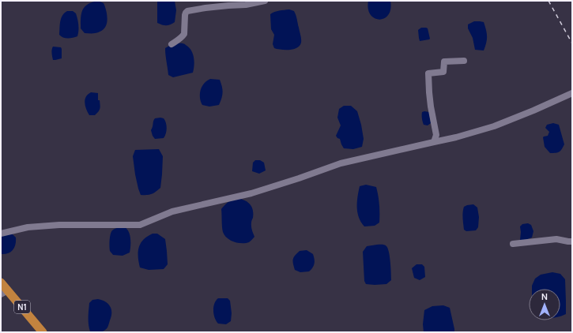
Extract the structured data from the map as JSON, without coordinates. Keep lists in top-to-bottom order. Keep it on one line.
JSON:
{"streets":{"highway":["N1"]},"north":"top"}
